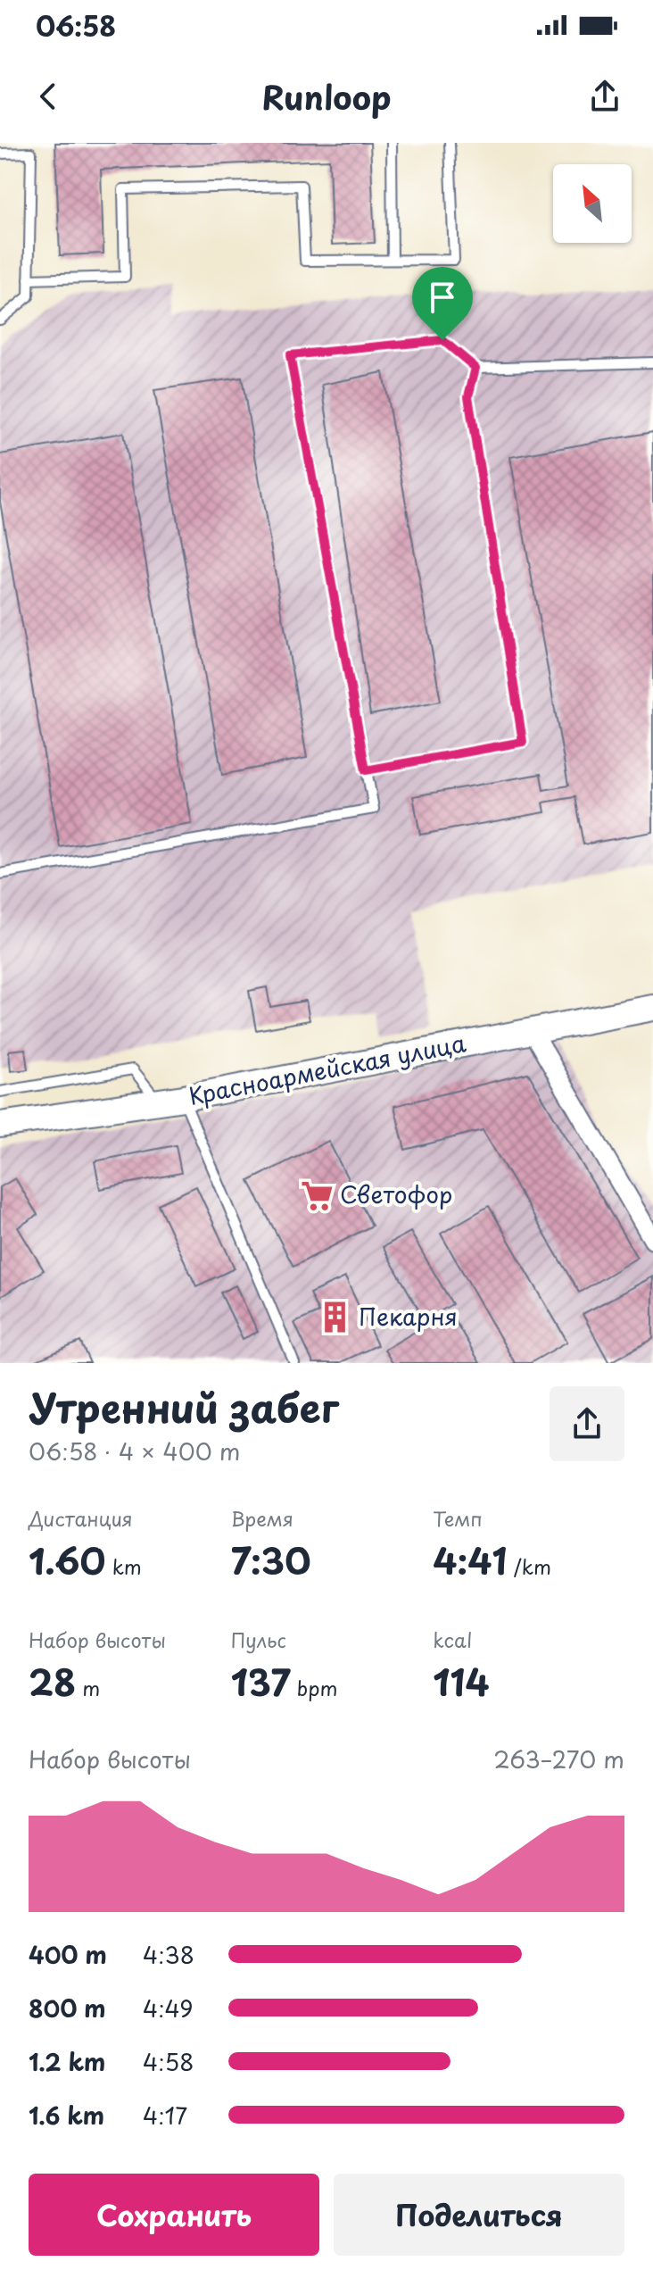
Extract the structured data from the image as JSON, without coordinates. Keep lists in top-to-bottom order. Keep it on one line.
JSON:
{"streets":{"street":["Красноармейская улица"]},"places":{"supermarket":["Светофор"],"building":["Пекарня"]},"north":"top left","page":{"status":"06:58","header":"Runloop","heading":["Утренний забег","06:58 · 4 × 400 m"],"stats":[["Дистанция","1.60 km"],["Время","7:30"],["Темп","4:41 /km"],["Набор высоты","28 m"],["Пульс","137 bpm"],["kcal","114"]],"chart":["Набор высоты","263–270 m"],"list":[{"name":"400 m","note":"4:38"},{"name":"800 m","note":"4:49"},{"name":"1.2 km","note":"4:58"},{"name":"1.6 km","note":"4:17"}],"buttons":["Сохранить","Поделиться"]}}
